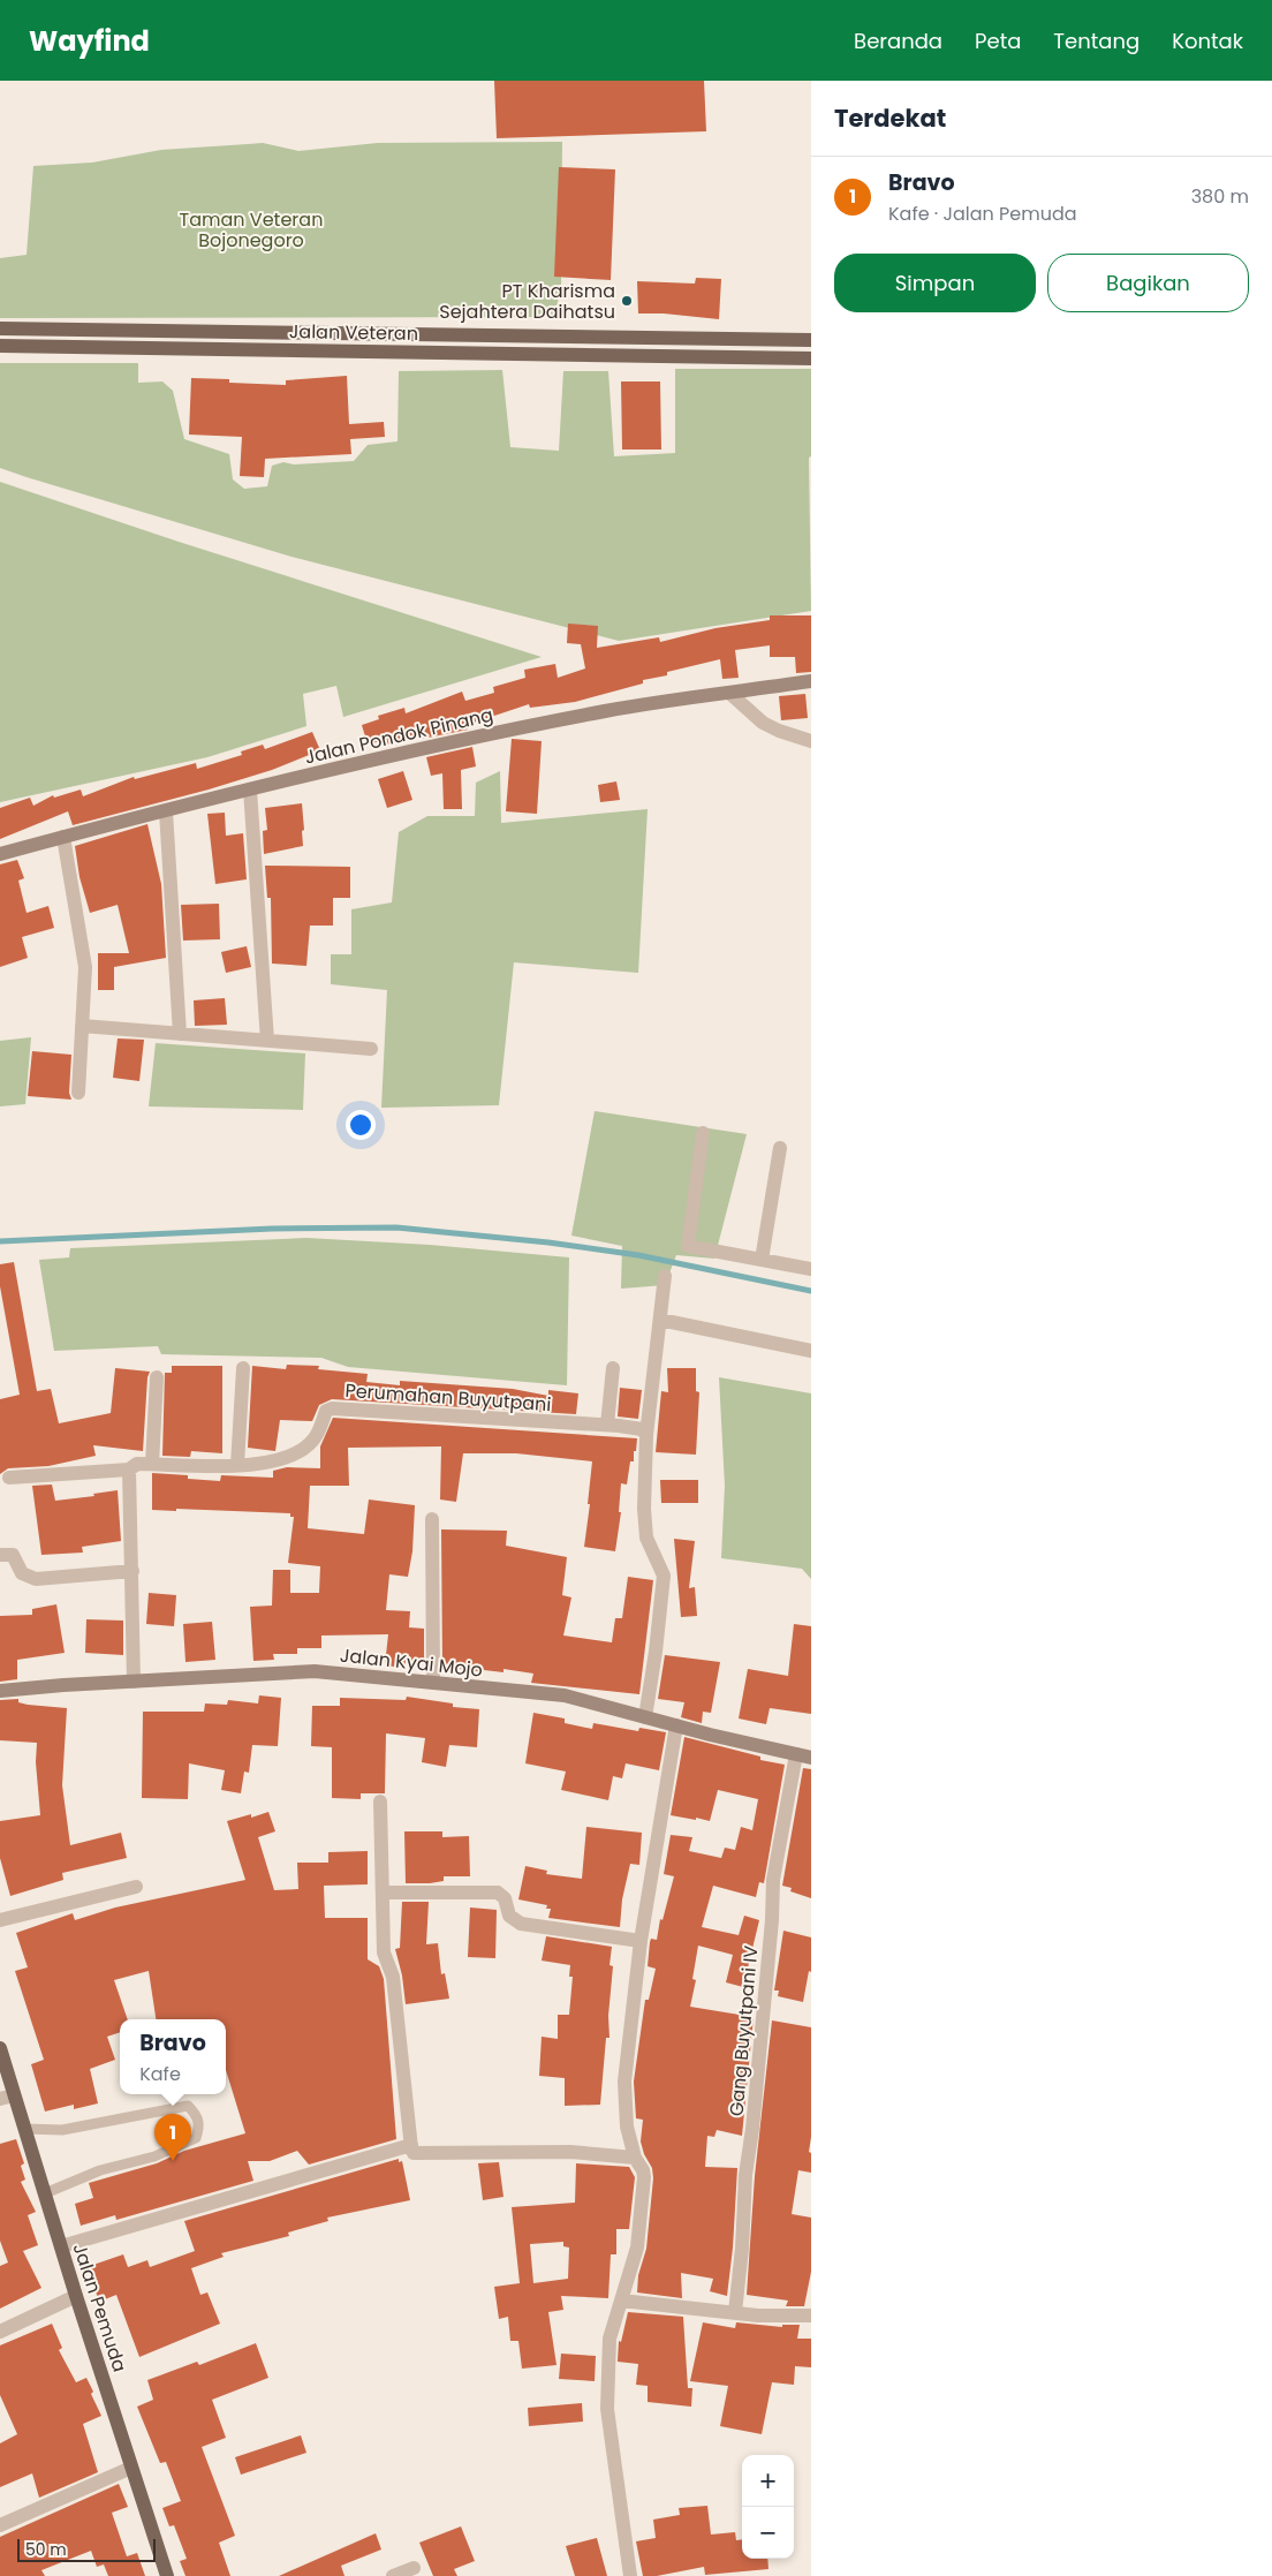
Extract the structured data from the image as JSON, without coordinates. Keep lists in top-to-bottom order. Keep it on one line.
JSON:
{"streets":{"main road":["Jalan Veteran","Jalan Pemuda"],"street":["Jalan Pondok Pinang","Perumahan Buyutpani","Jalan Kyai Mojo","Gang Buyutpani IV"]},"crossings":[["Jalan Kyai Mojo","Gang Buyutpani IV"]],"parks":["Taman Veteran Bojonegoro"],"places":["PT Kharisma Sejahtera Daihatsu"],"scale_bar":"50 m","page":{"header":"Wayfind","nav":["Beranda","Peta","Tentang","Kontak"],"heading":"Terdekat","list":[{"mark":"1","name":"Bravo","note":"Kafe · Jalan Pemuda","value":"380 m"}],"buttons":["Simpan","Bagikan"],"popup":["Bravo","Kafe"],"pins":"1","map_buttons":["+","−"],"scale":"50 m"}}
